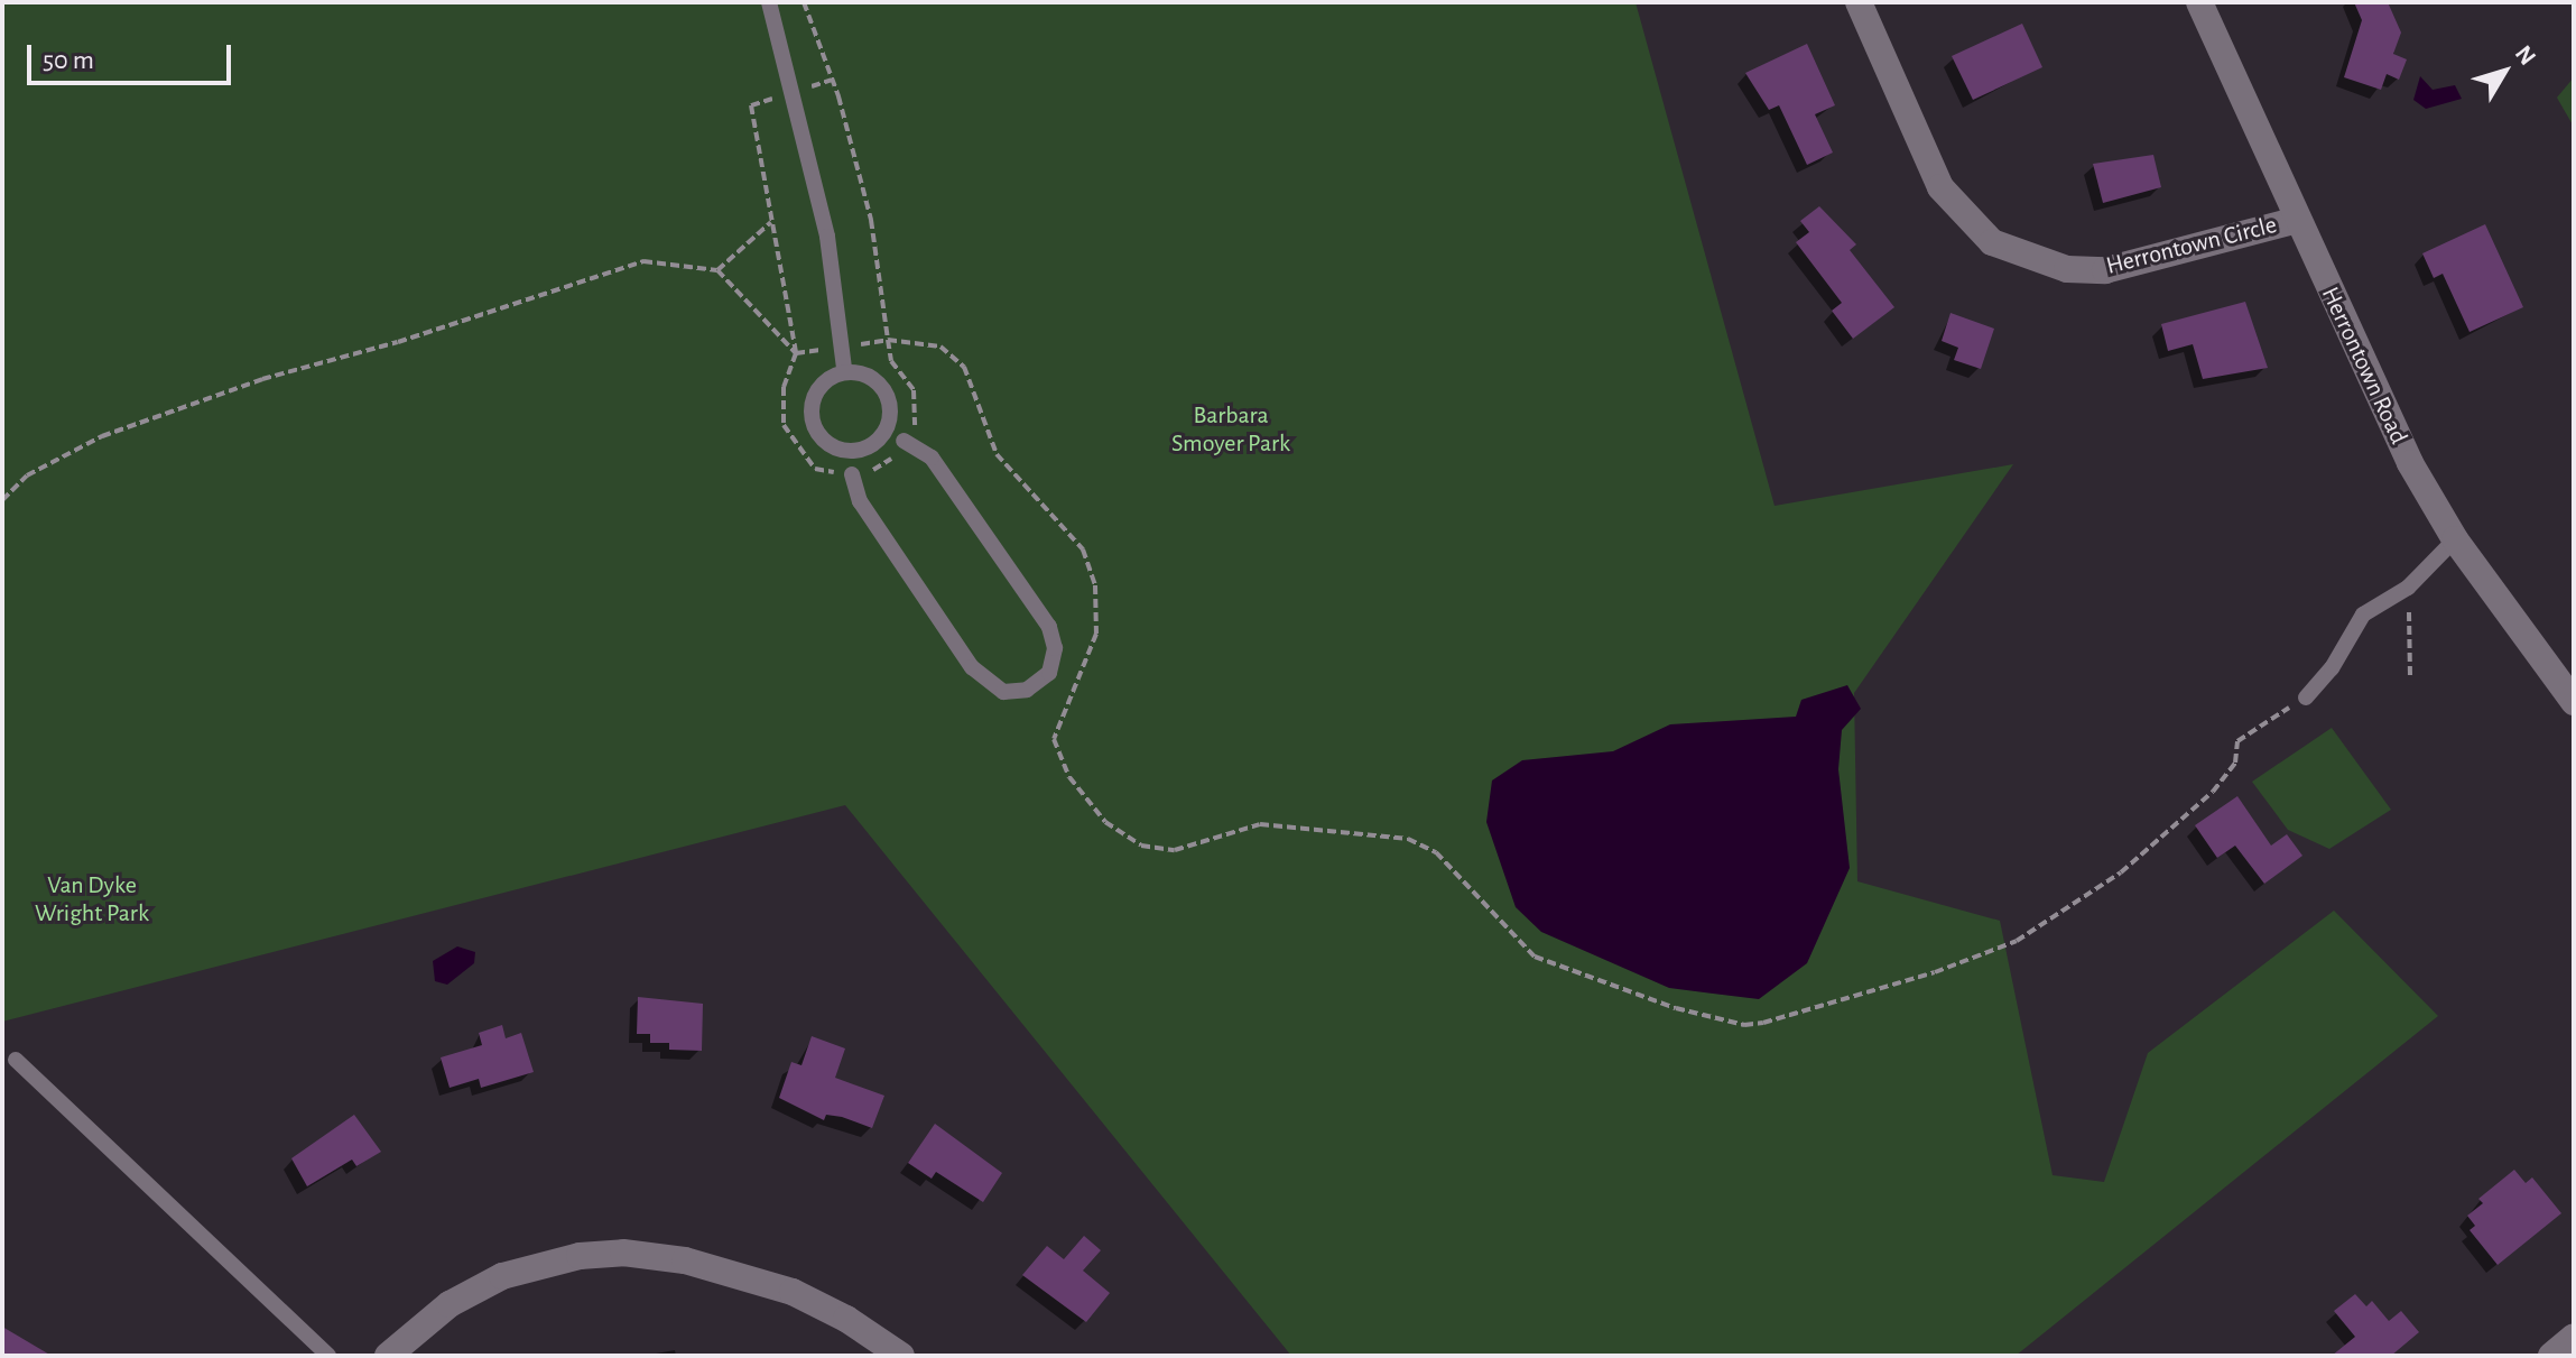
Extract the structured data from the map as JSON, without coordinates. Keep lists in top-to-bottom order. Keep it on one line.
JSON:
{"streets":{"street":["Herrontown Circle","Herrontown Road"]},"crossings":[["Herrontown Circle","Herrontown Road"]],"parks":["Barbara Smoyer Park","Van Dyke Wright Park"],"scale_bar":"50 m","north":"top right"}
